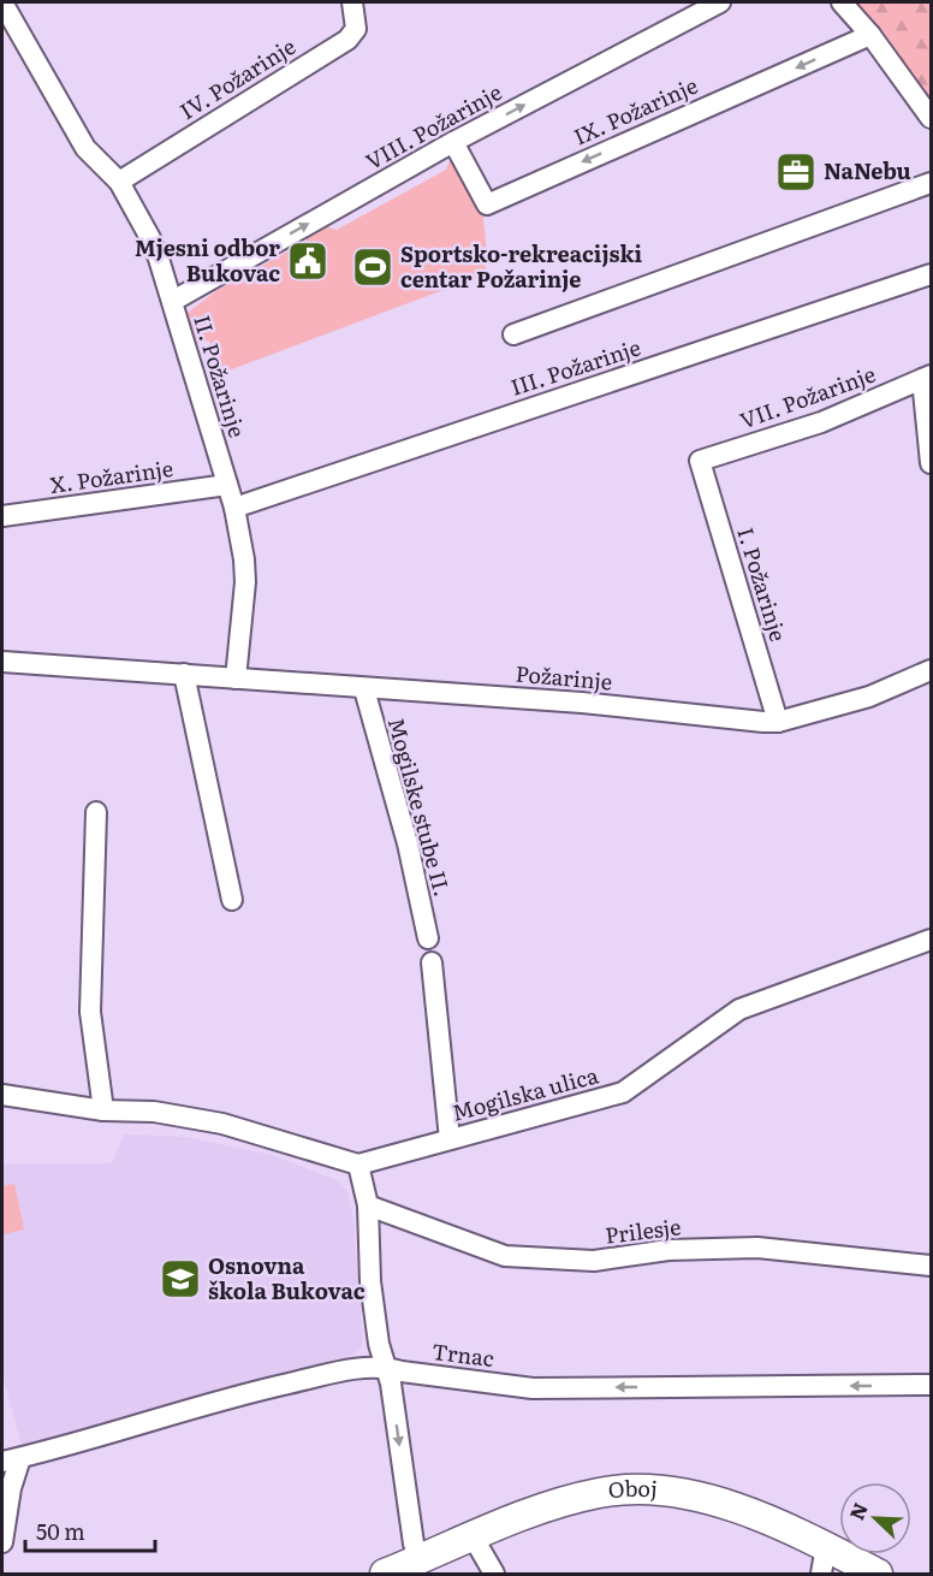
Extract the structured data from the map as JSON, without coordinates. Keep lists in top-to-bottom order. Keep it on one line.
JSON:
{"streets":{"street":["IV. Požarinje","IX. Požarinje","VIII. Požarinje","III. Požarinje","II. Požarinje","VII. Požarinje","X. Požarinje","I. Požarinje","Požarinje","Mogilske stube II.","Mogilska ulica","Prilesje","Trnac","Oboj"]},"crossings":[["IV. Požarinje","II. Požarinje"],["IX. Požarinje","VIII. Požarinje"],["VIII. Požarinje","II. Požarinje"],["III. Požarinje","II. Požarinje"],["II. Požarinje","X. Požarinje"],["II. Požarinje","Požarinje"],["VII. Požarinje","I. Požarinje"],["I. Požarinje","Požarinje"],["Požarinje","Mogilske stube II."]],"one_way":["VIII. Požarinje","Trnac"],"places":{"office":["NaNebu"],"public building":["Mjesni odbor Bukovac"],"sports":["Sportsko-rekreacijski centar Požarinje"],"school or university":["Osnovna škola Bukovac"]},"scale_bar":"50 m","north":"top left"}
